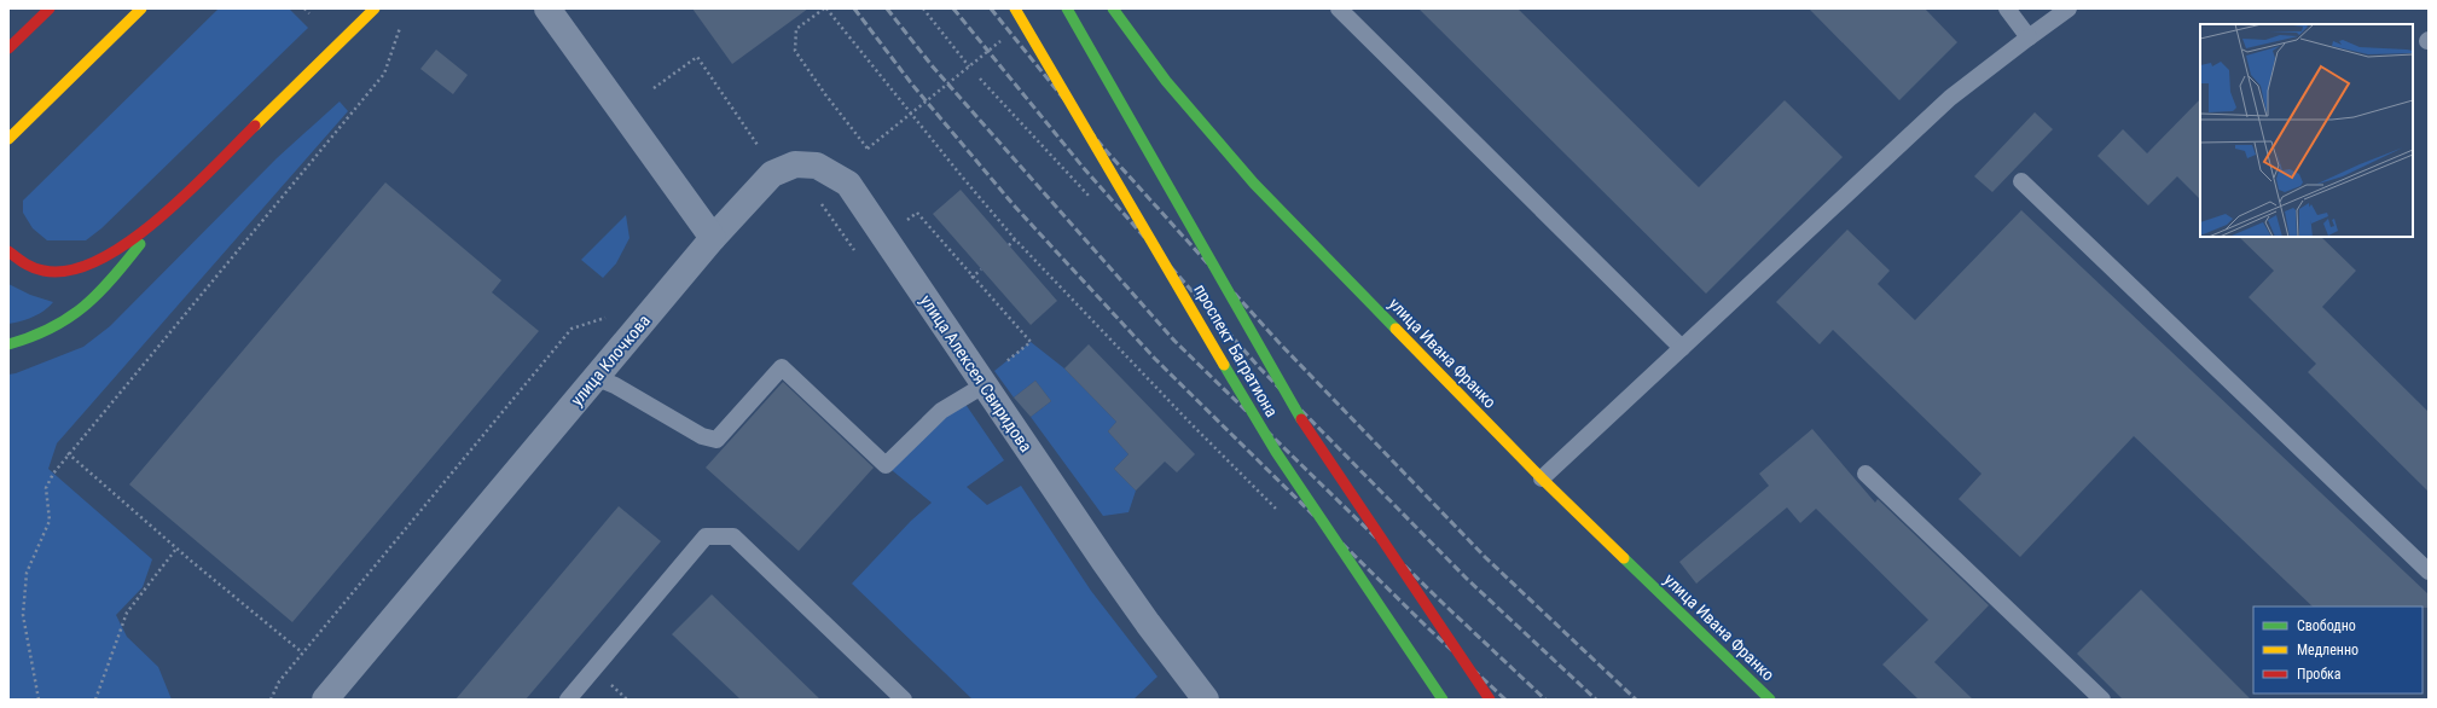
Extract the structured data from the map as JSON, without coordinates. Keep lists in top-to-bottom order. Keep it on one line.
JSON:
{"streets":{"main road":["проспект Багратиона","улица Ивана Франко"],"street":["улица Клочкова","улица Алексея Свиридова"]},"crossings":[["улица Клочкова","улица Алексея Свиридова"]],"legend":["Свободно","Медленно","Пробка"]}
